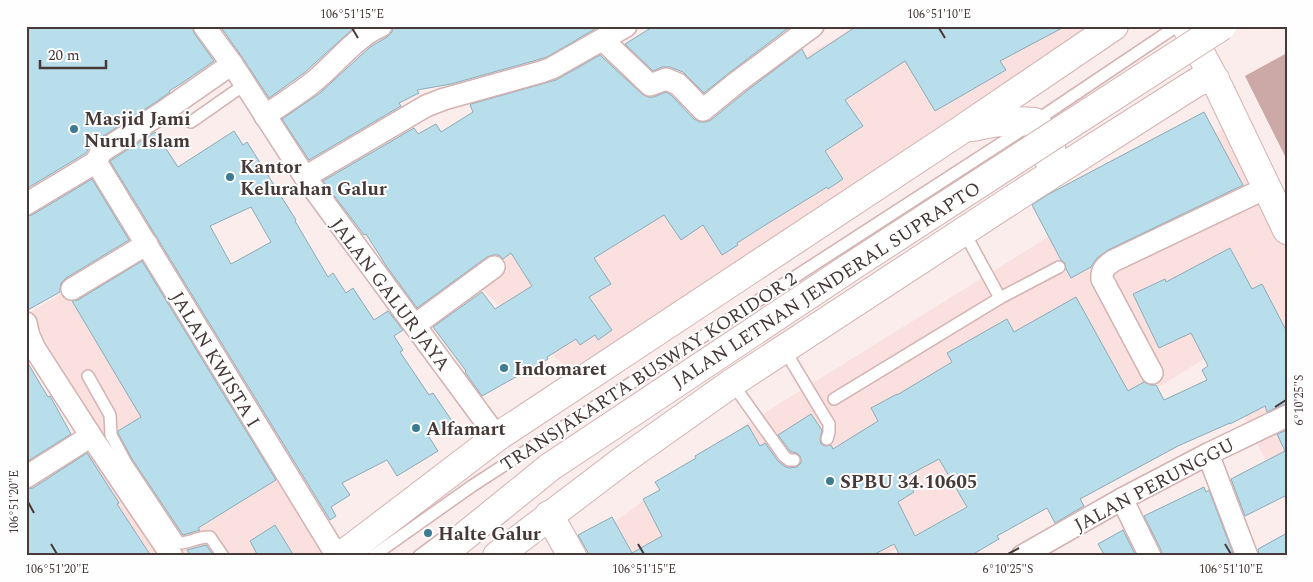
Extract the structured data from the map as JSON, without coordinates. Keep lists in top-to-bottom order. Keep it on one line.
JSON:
{"streets":{"main road":["JALAN LETNAN JENDERAL SUPRAPTO"],"street":["JALAN GALUR JAYA","JALAN KWISTA I","JALAN PERUNGGU"],"lane":["TRANSJAKARTA BUSWAY KORIDOR 2"]},"crossings":[["JALAN LETNAN JENDERAL SUPRAPTO","TRANSJAKARTA BUSWAY KORIDOR 2"]],"places":["Masjid Jami Nurul Islam","Kantor Kelurahan Galur","Indomaret","Alfamart","SPBU 34.10605","Halte Galur"],"scale_bar":"20 m","coordinates":["106°51'15\"E","106°51'10\"E","6°10'25\"S","106°51'20\"E"]}
